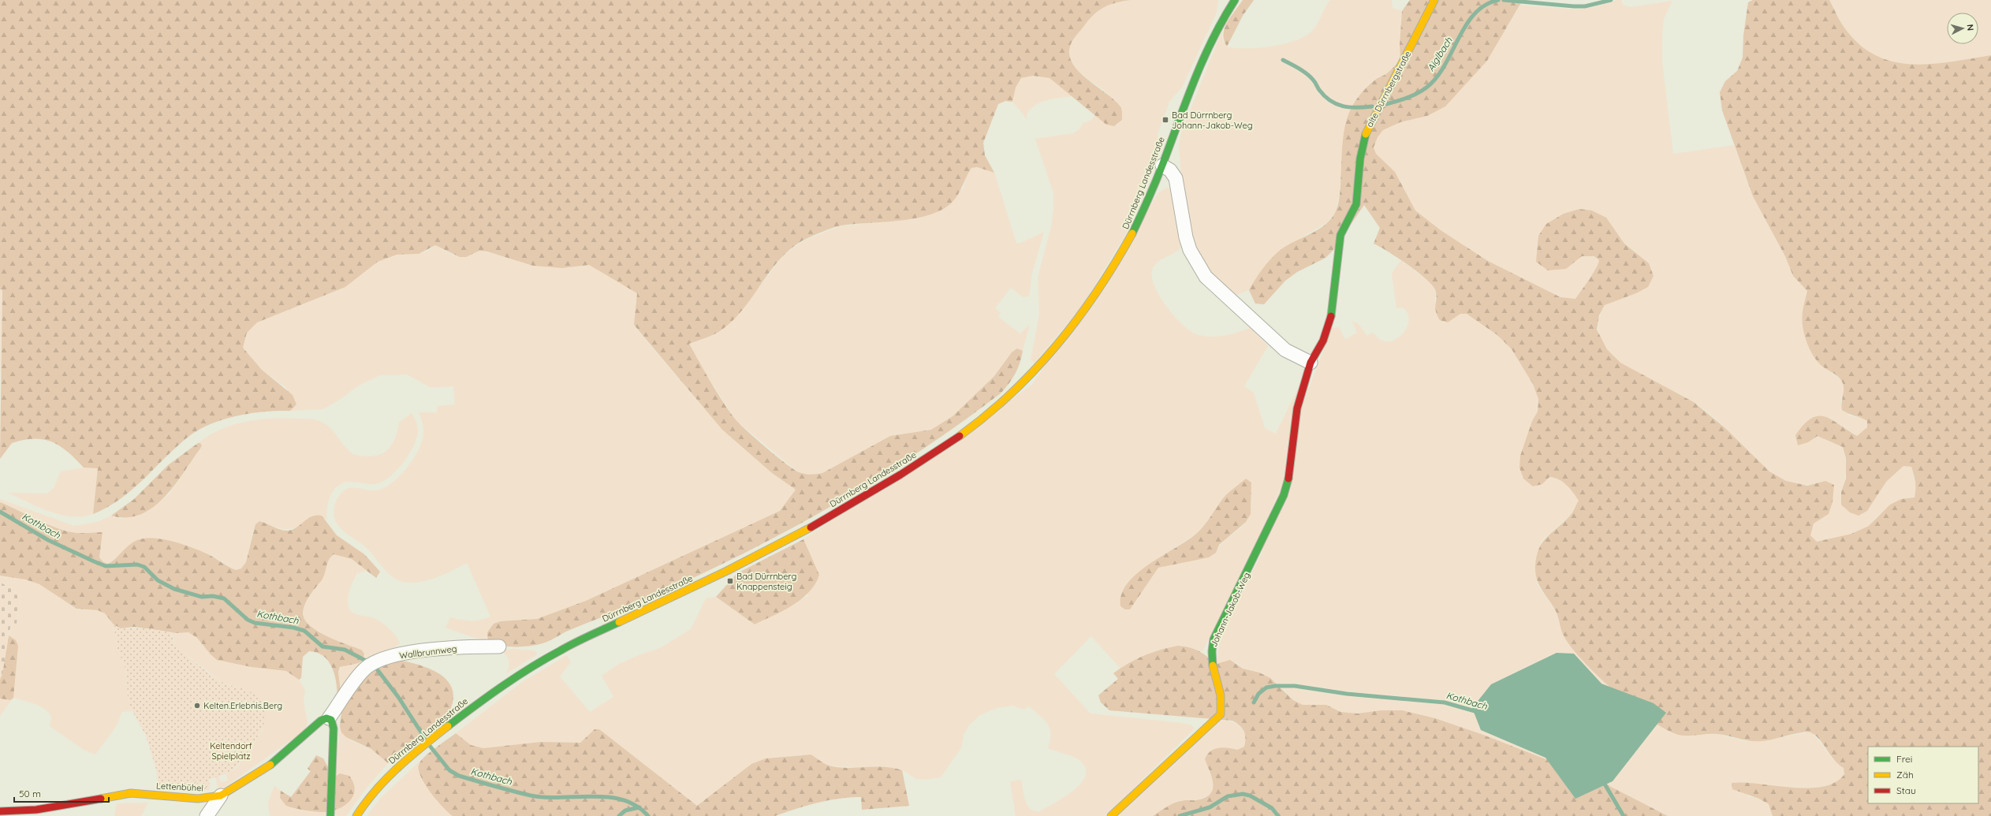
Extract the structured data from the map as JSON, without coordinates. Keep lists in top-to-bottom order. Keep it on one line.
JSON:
{"streets":{"street":["alte Dürrnbergstraße","Dürrnberg Landesstraße","Johann-Jakob-Weg","Wallbrunnweg","Lettenbühel"]},"crossings":[["alte Dürrnbergstraße","Johann-Jakob-Weg"],["Wallbrunnweg","Lettenbühel"]],"water":["Aiglbach","Kothbach"],"parks":["Keltendorf Spielplatz"],"places":{"transit":["Bad Dürrnberg Johann-Jakob-Weg","Bad Dürrnberg Knappensteig"],"other":["Kelten.Erlebnis.Berg"]},"legend":["Frei","Zäh","Stau"],"scale_bar":"50 m","north":"right"}
